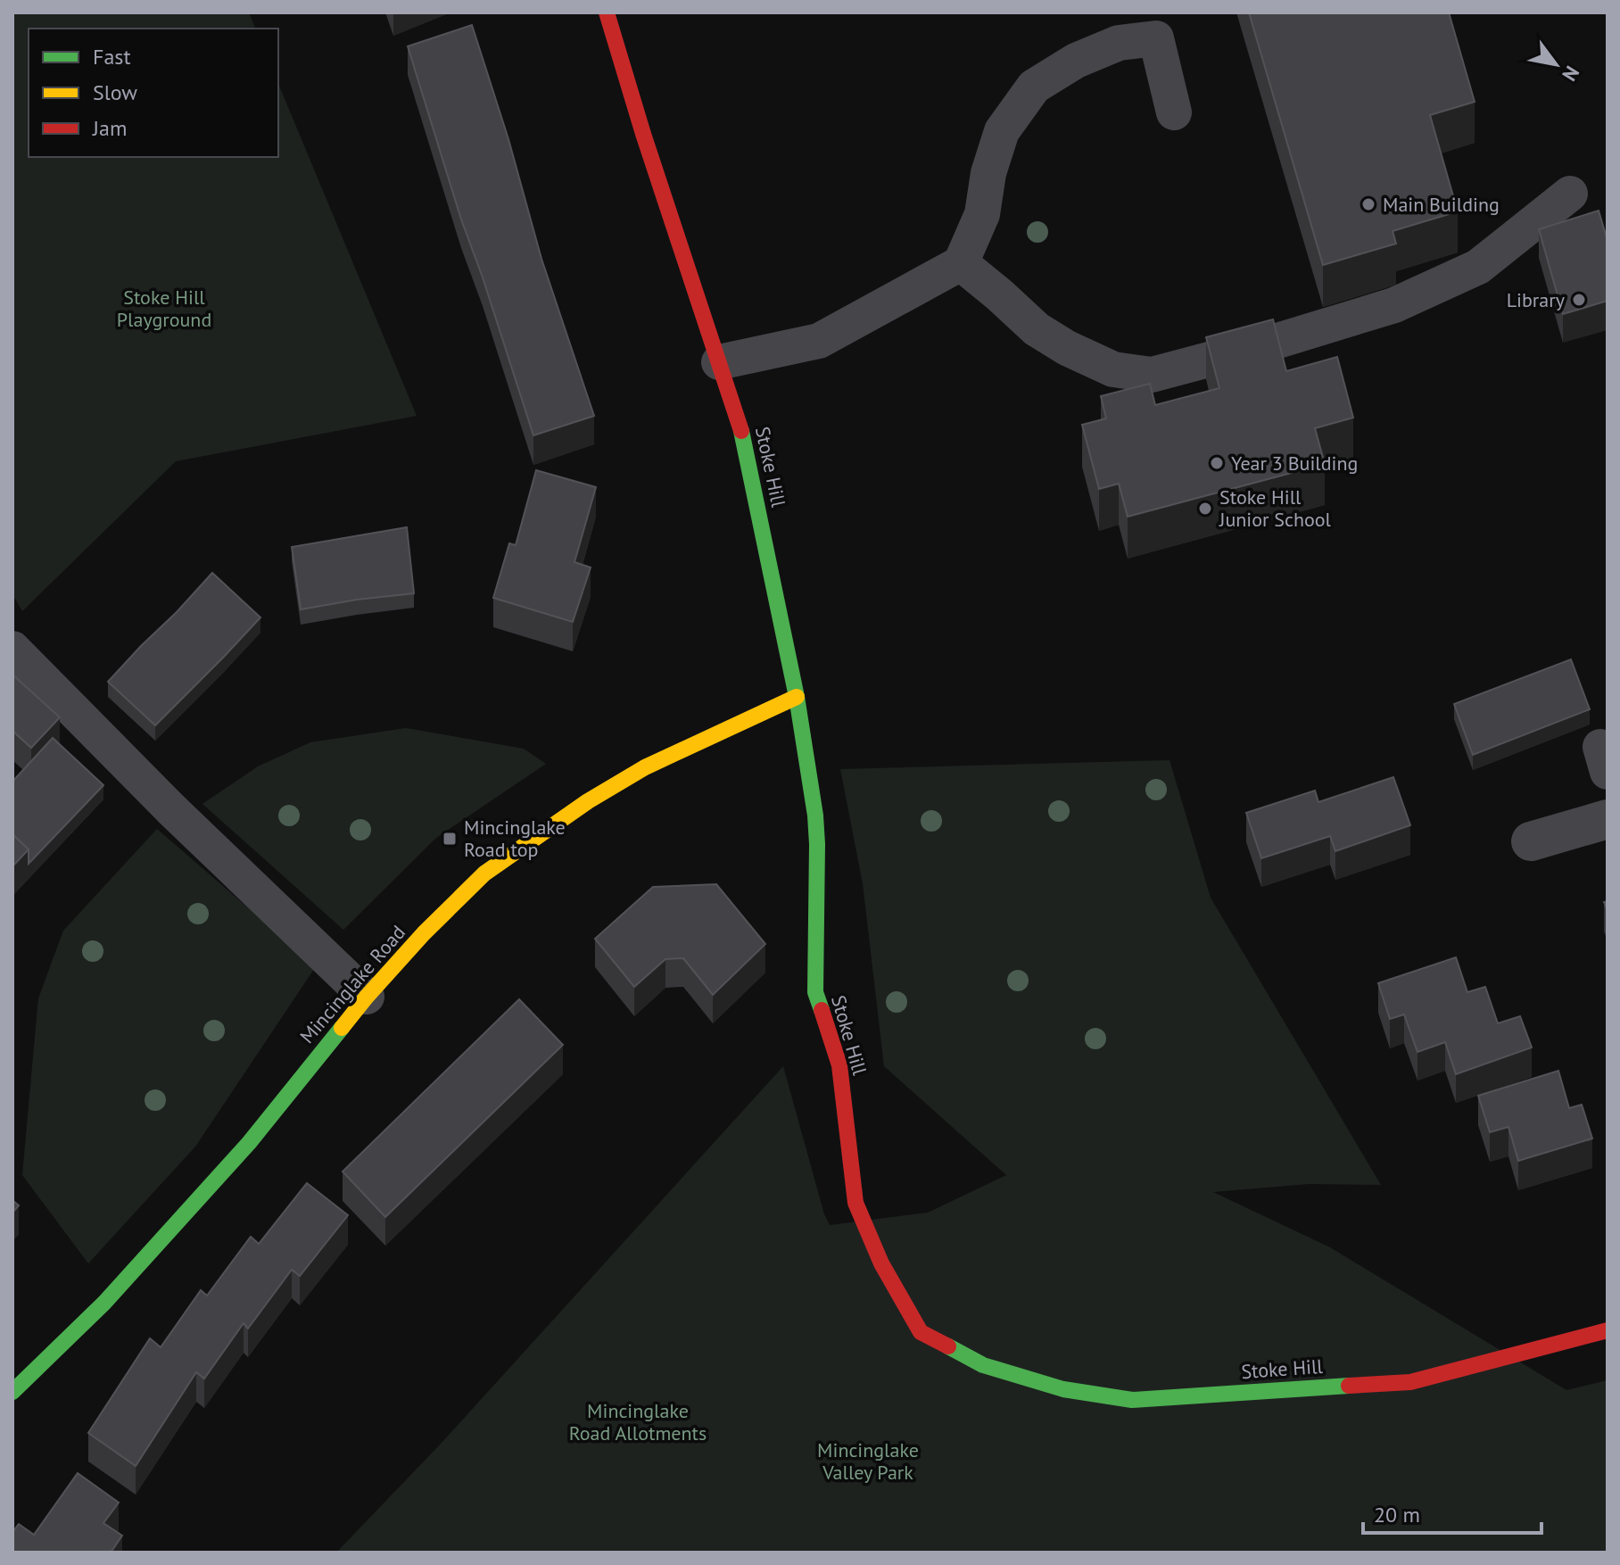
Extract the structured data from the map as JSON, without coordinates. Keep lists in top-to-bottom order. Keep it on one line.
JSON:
{"streets":{"street":["Stoke Hill","Mincinglake Road"]},"crossings":[["Stoke Hill","Mincinglake Road"]],"parks":["Stoke Hill Playground","Mincinglake Road Allotments","Mincinglake Valley Park"],"places":{"other":["Main Building","Library","Year 3 Building","Stoke Hill Junior School"],"transit":["Mincinglake Road top"]},"legend":["Fast","Slow","Jam"],"scale_bar":"20 m","north":"bottom right"}
